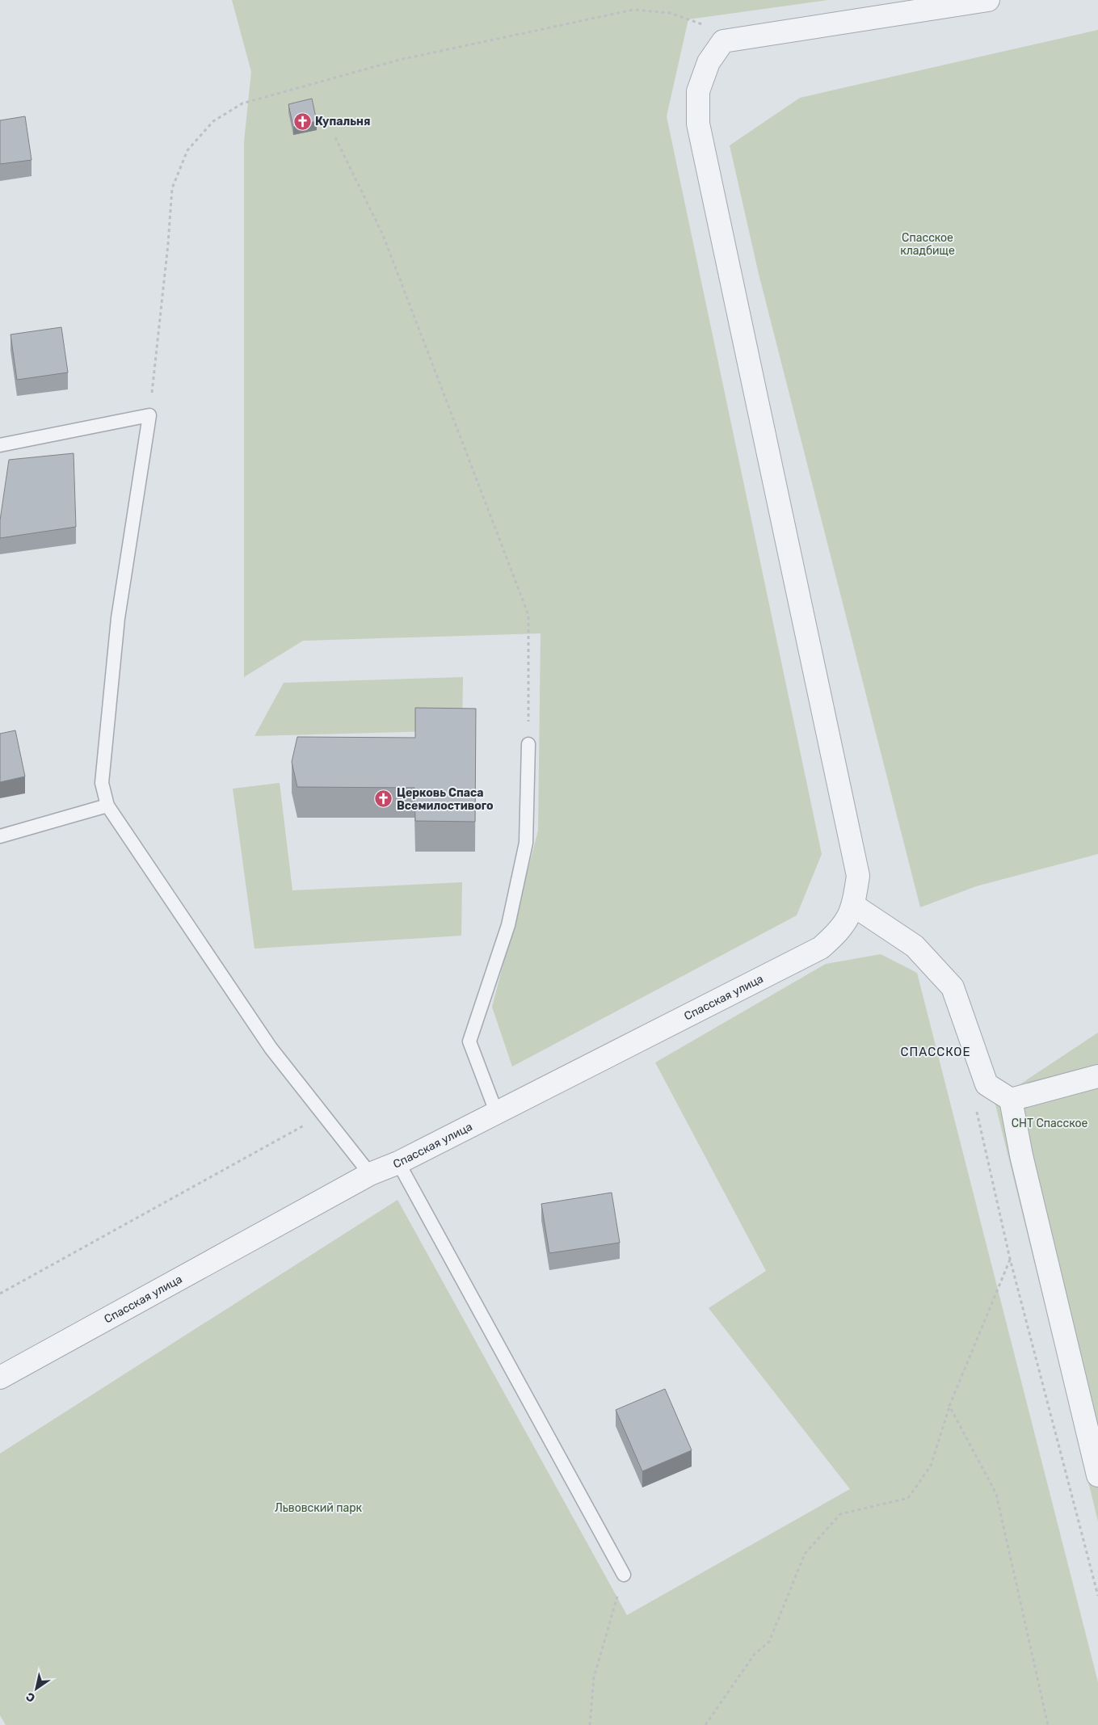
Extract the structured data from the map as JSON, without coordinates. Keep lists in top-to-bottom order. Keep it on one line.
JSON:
{"streets":{"street":["Спасская улица"]},"districts":["СПАССКОЕ"],"parks":["Спасское кладбище","СНТ Спасское","Львовский парк"],"places":{"church":["Купальня","Церковь Спаса Всемилостивого"]},"north":"bottom left"}
